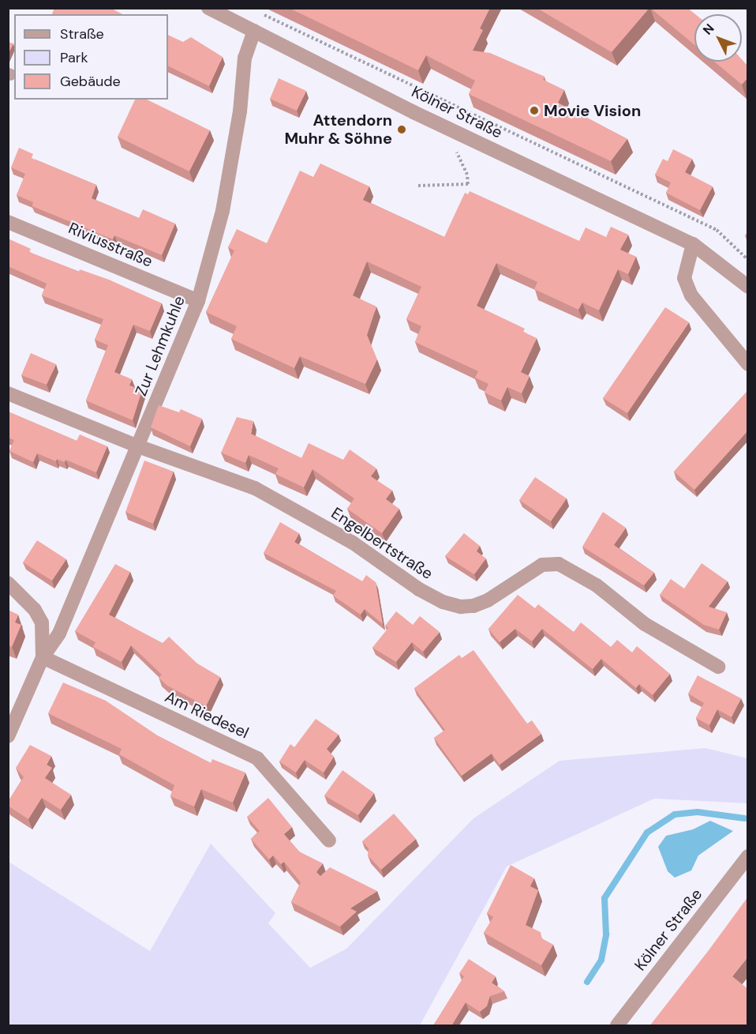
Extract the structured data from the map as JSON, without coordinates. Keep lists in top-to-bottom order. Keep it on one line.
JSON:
{"streets":{"street":["Kölner Straße","Riviusstraße","Zur Lehmkuhle","Engelbertstraße","Am Riedesel"]},"crossings":[["Kölner Straße","Zur Lehmkuhle"],["Riviusstraße","Zur Lehmkuhle"],["Zur Lehmkuhle","Engelbertstraße"],["Zur Lehmkuhle","Am Riedesel"]],"places":["Movie Vision","Attendorn Muhr & Söhne"],"legend":["Straße","Park","Gebäude"],"north":"top left"}
